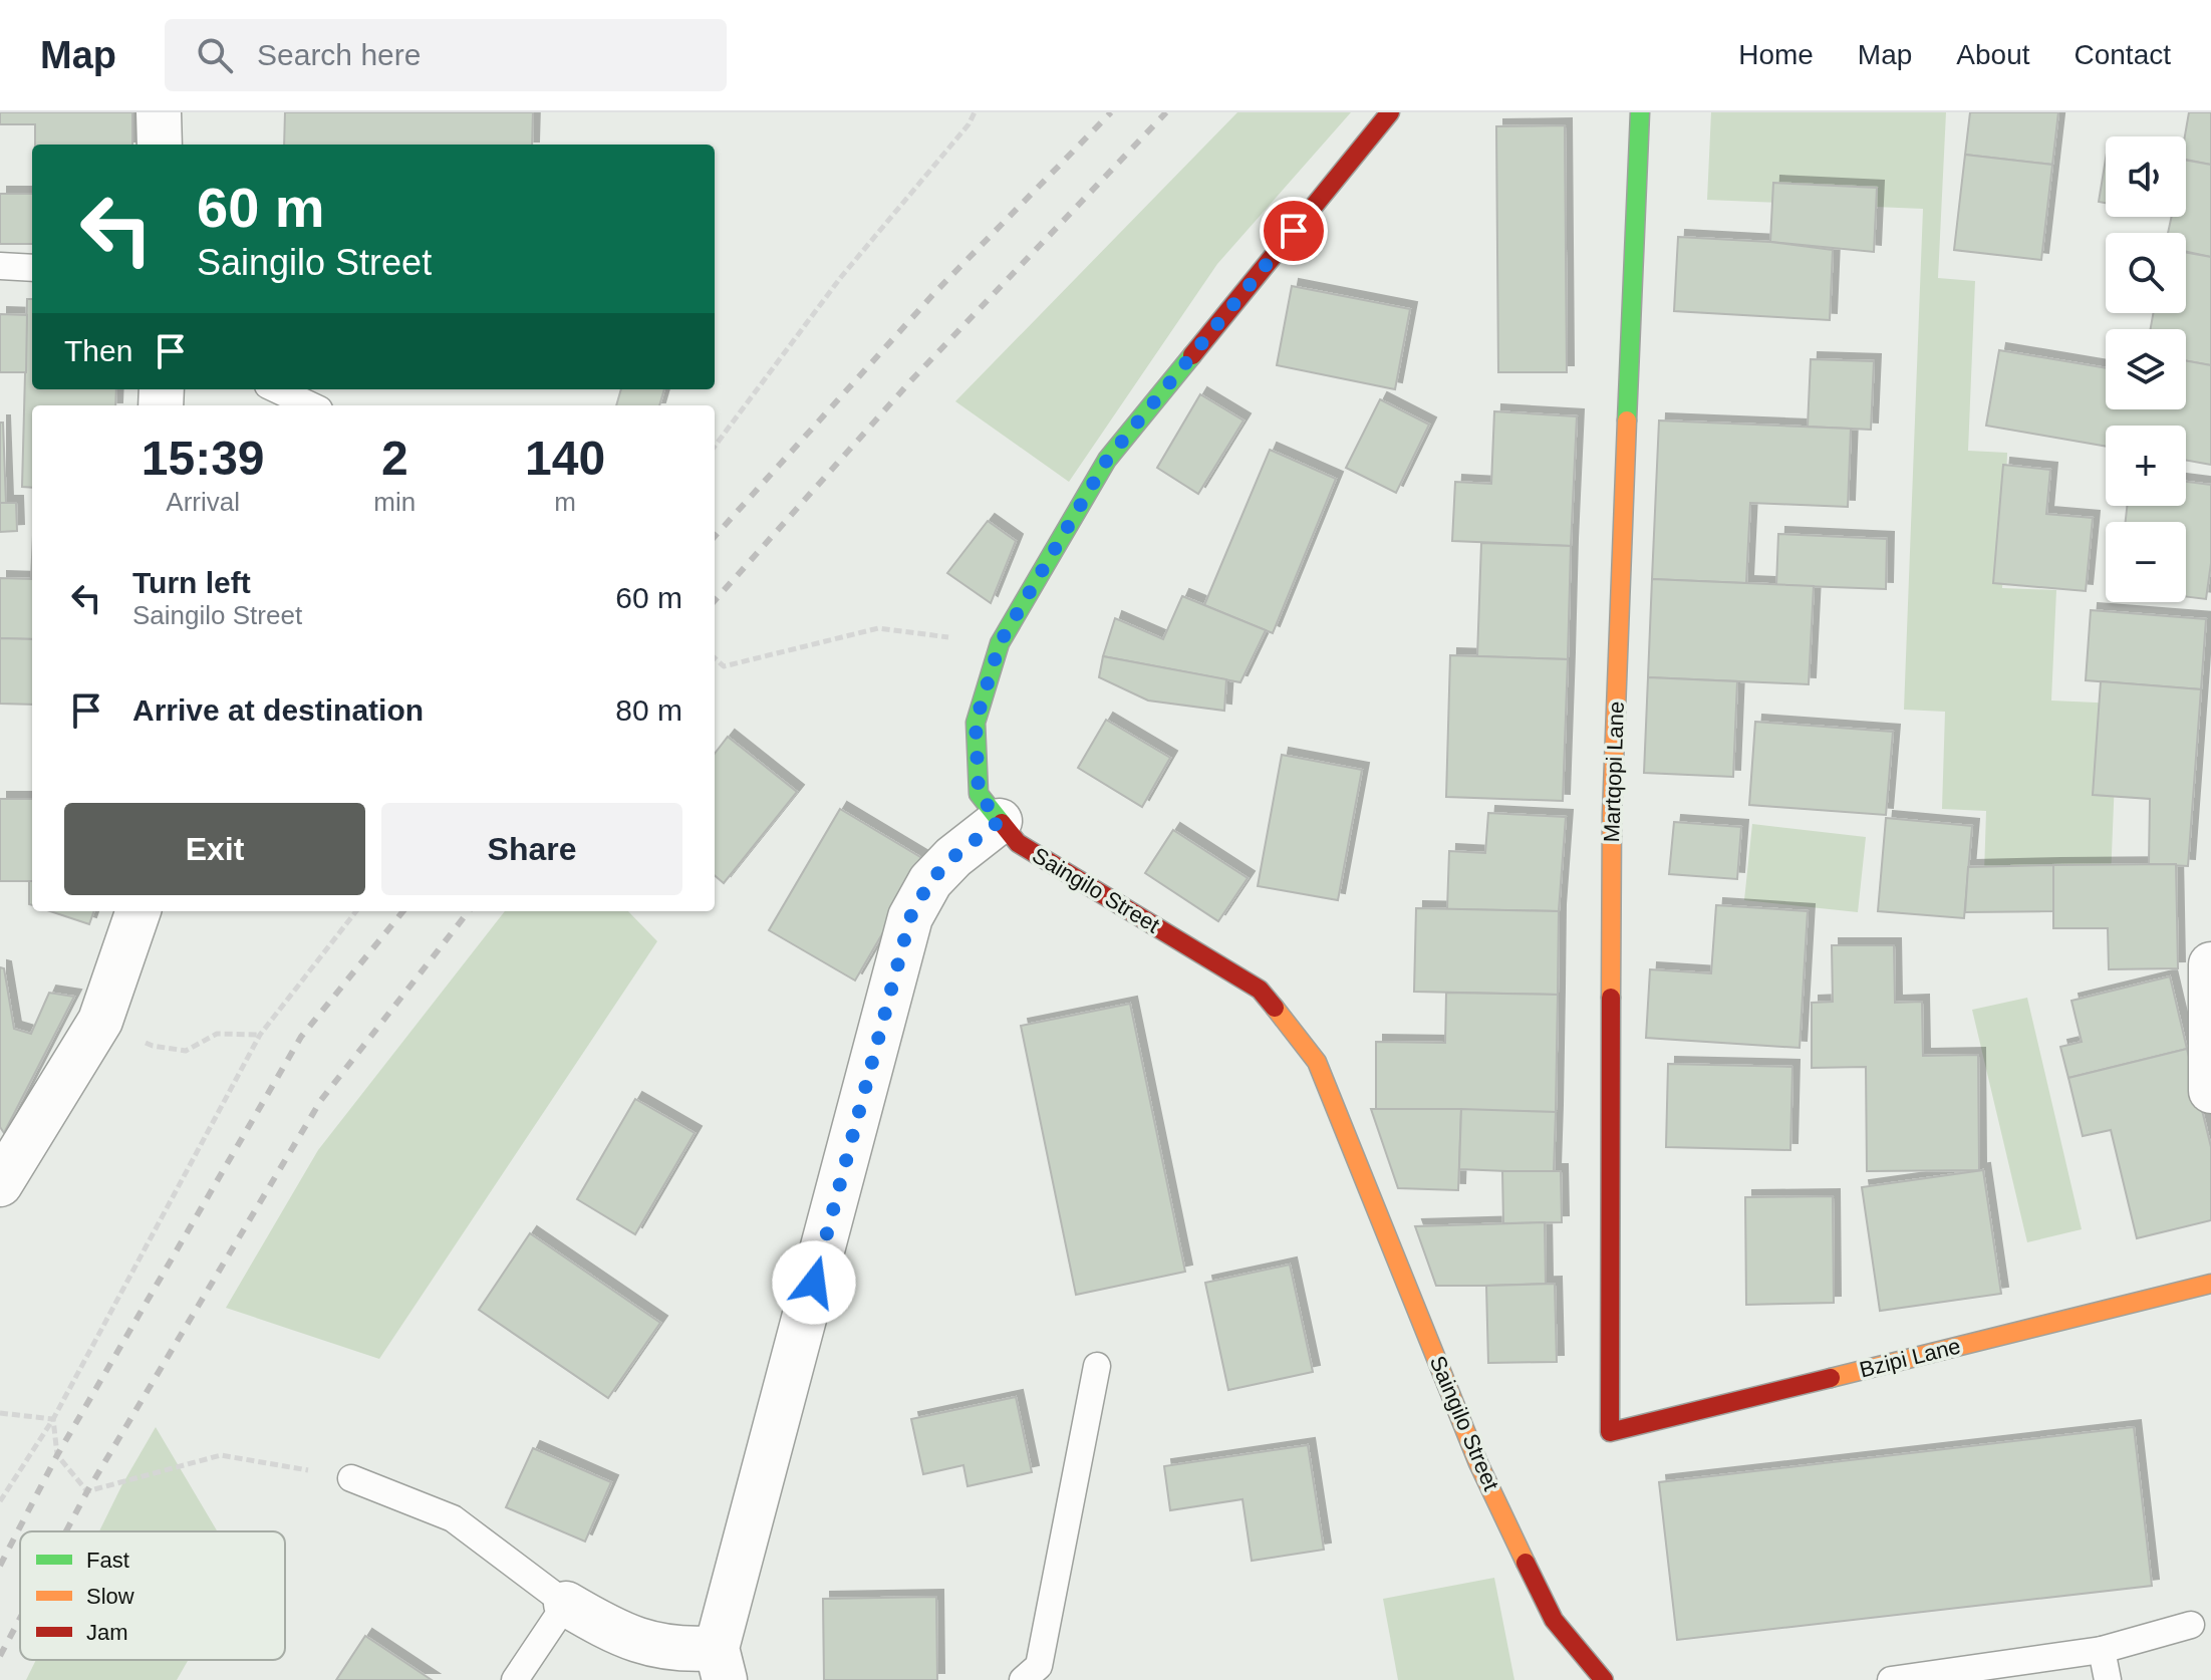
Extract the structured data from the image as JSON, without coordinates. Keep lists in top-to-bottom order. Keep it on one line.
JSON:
{"streets":{"street":["Martqopi Lane","Saingilo Street","Bzipi Lane"]},"crossings":[["Martqopi Lane","Bzipi Lane"]],"legend":["Fast","Slow","Jam"],"page":{"header":"Map","search":"Search here","nav":["Home","Map","About","Contact"],"map_buttons":["+","−"],"turn":["60 m","Saingilo Street"],"then":"Then","eta":["15:39","Arrival","2","min","140","m"],"list":[{"name":"Turn left","note":"Saingilo Street","value":"60 m"},{"name":"Arrive at destination","value":"80 m"}],"buttons":["Exit","Share"]}}
